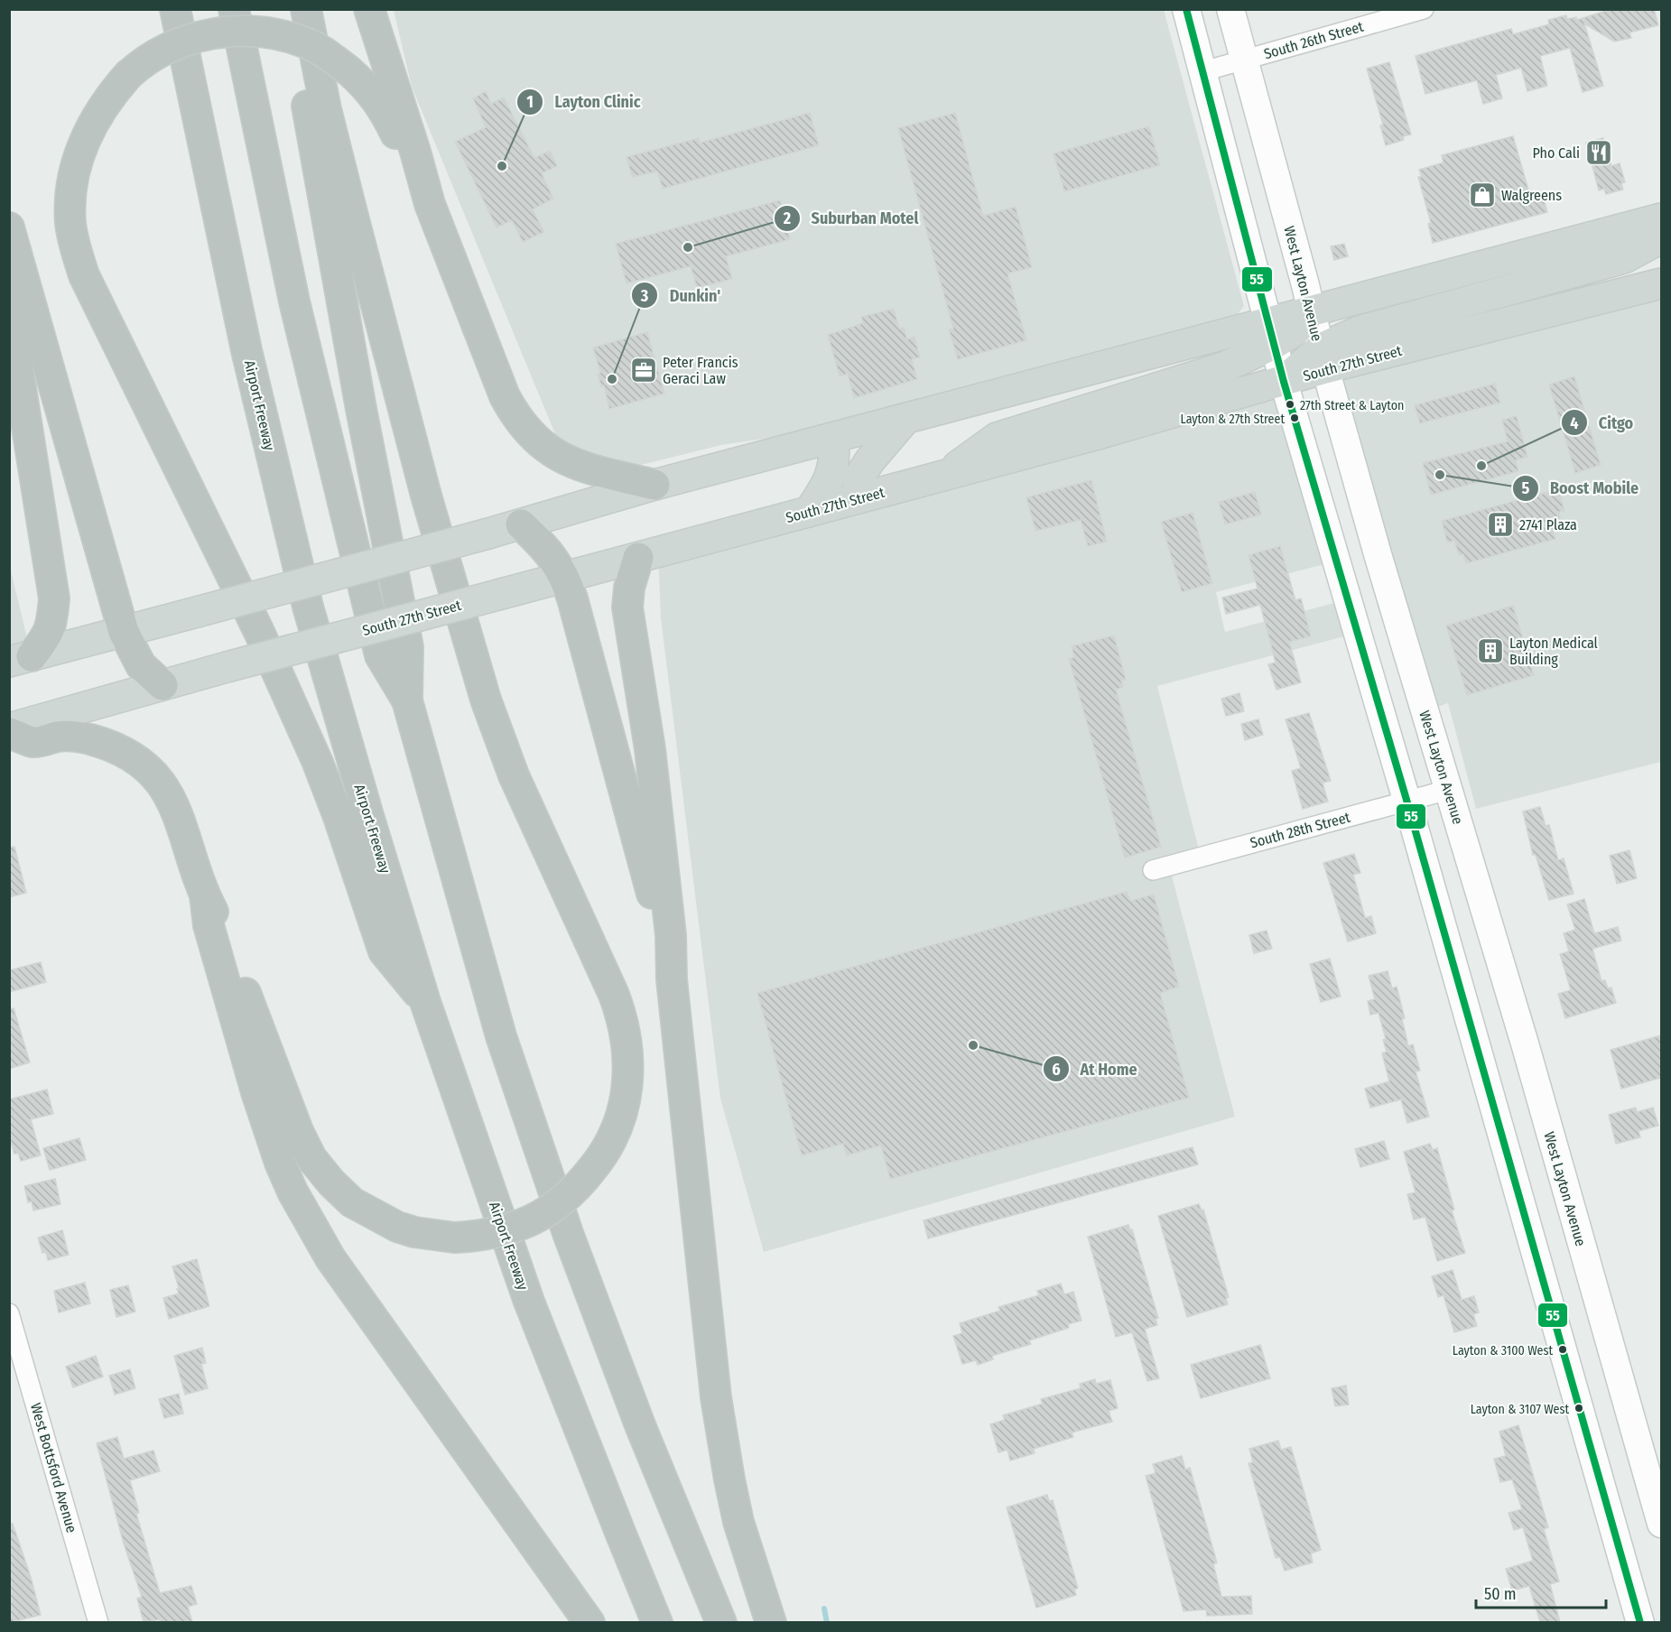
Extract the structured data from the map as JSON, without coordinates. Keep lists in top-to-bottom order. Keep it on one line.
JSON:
{"streets":{"highway":["Airport Freeway"],"main road":["West Layton Avenue","South 27th Street"],"street":["South 26th Street","South 28th Street","West Bottsford Avenue"]},"crossings":[["South 26th Street","West Layton Avenue"],["West Layton Avenue","South 27th Street"],["West Layton Avenue","South 28th Street"]],"places":{"restaurant":["Pho Cali"],"other":["Layton Clinic","Suburban Motel","Dunkin'","27th Street & Layton","Layton & 27th Street","Citgo","Boost Mobile","At Home","Layton & 3100 West","Layton & 3107 West"],"shop":["Walgreens"],"office":["Peter Francis Geraci Law"],"building":["2741 Plaza","Layton Medical Building"]},"lines":["transit line 55"],"scale_bar":"50 m"}
